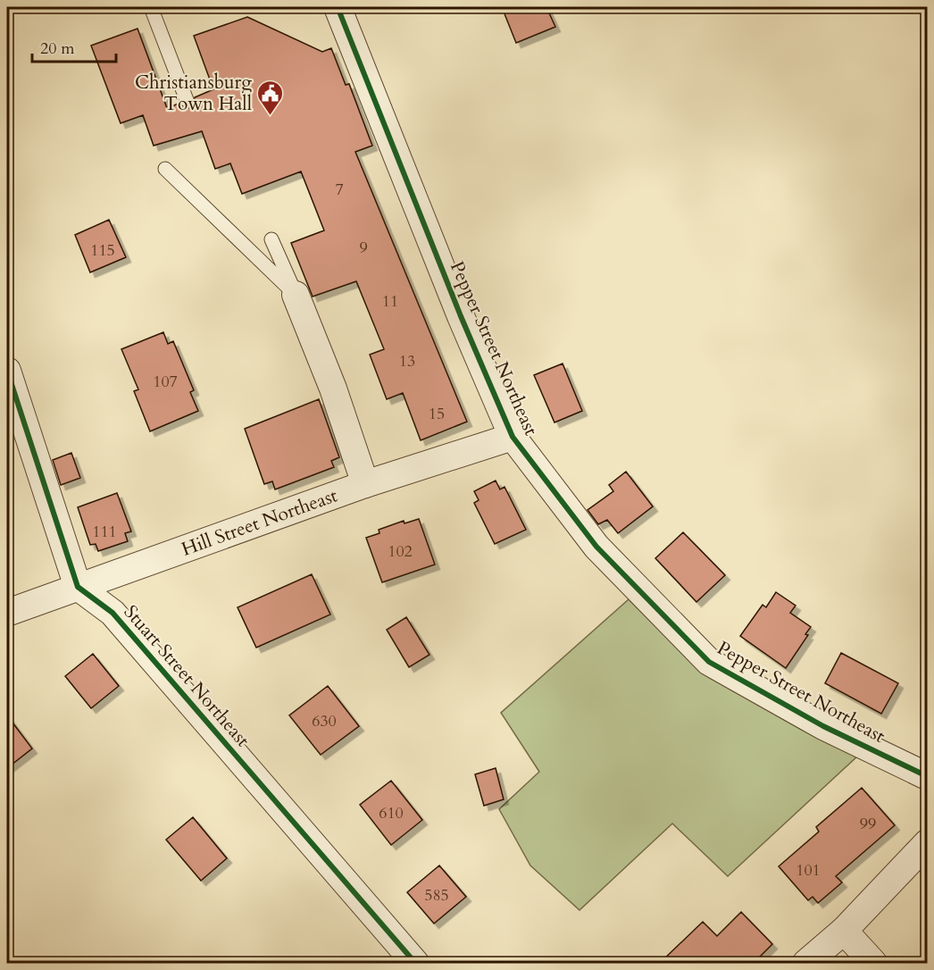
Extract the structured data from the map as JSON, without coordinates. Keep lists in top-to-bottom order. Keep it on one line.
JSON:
{"streets":{"street":["Pepper Street Northeast","Hill Street Northeast","Stuart Street Northeast"]},"crossings":[["Pepper Street Northeast","Hill Street Northeast"],["Hill Street Northeast","Stuart Street Northeast"]],"places":{"public building":["Christiansburg Town Hall"]},"house_numbers":["7","9","115","11","13","107","15","111","102","630","610","99","101","585"],"scale_bar":"20 m"}
